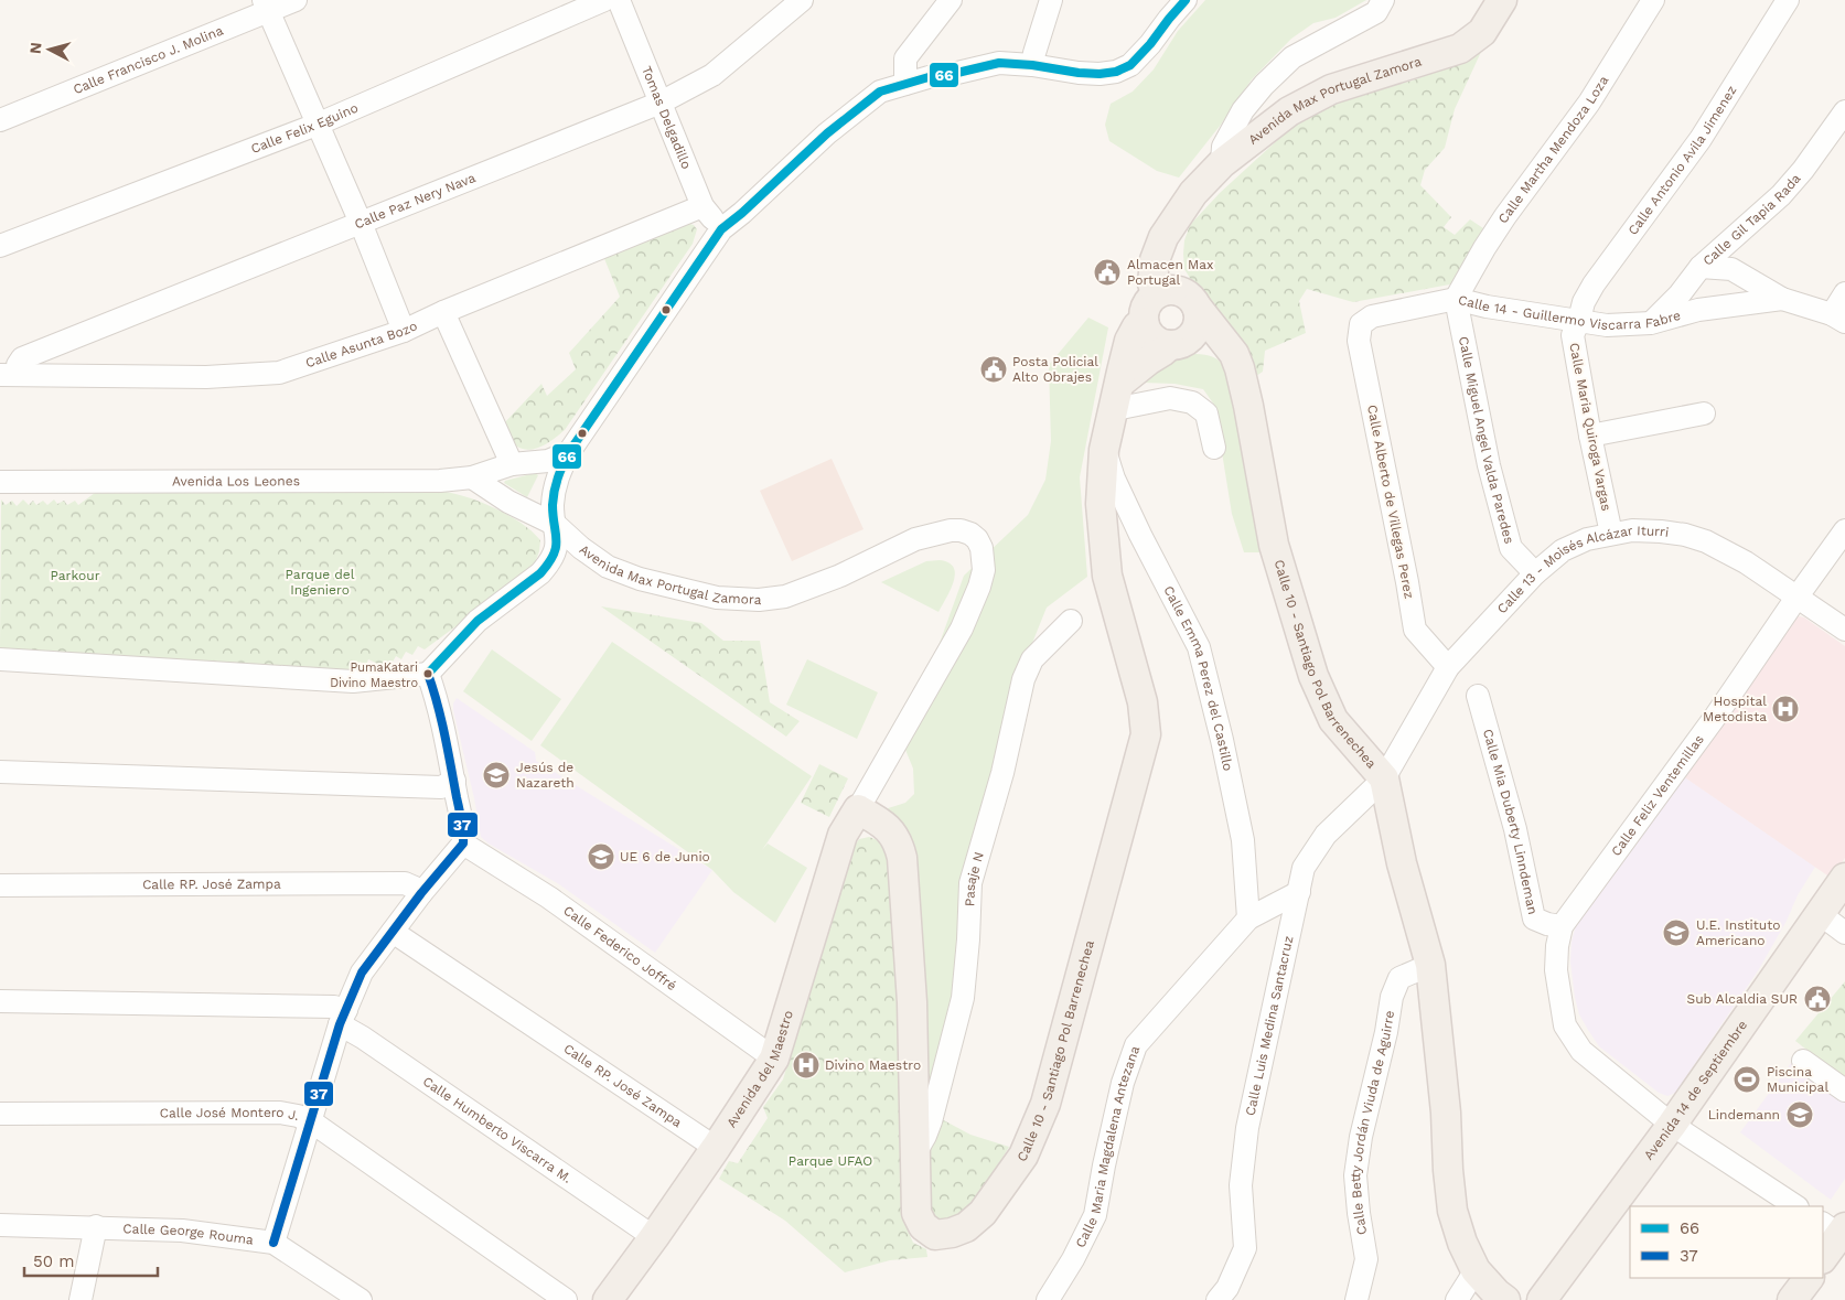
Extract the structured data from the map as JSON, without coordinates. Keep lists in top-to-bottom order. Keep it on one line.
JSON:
{"streets":{"main road":["Avenida Max Portugal Zamora","Calle 10 - Santiago Pol Barrenechea","Avenida del Maestro","Avenida 14 de Septiembre"],"street":["Calle Francisco J. Molina","Tomas Delgadillo","Calle Felix Eguino","Calle Martha Mendoza Loza","Calle Antonio Avila Jimenez","Calle Paz Nery Nava","Calle Gil Tapia Rada","Calle 14 - Guillermo Viscarra Fabre","Calle Asunta Bozo","Calle Maria Quiroga Vargas","Calle Miguel Angel Valda Paredes","Avenida Los Leones","Calle Alberto de Villegas Perez","Calle 13 - Moisés Alcázar Iturri","Calle Emma Perez del Castillo","Calle Feliz Ventemillas","Calle Mia Duberty Linndeman","Pasaje N","Calle RP. José Zampa","Calle Federico Joffré","Calle Luis Medina Santacruz","Calle José Montero J.","Calle Betty Jordán Viuda de Aguirre","Calle Humberto Viscarra M.","Calle Maria Magdalena Antezana","Calle George Rouma"]},"crossings":[["Avenida Max Portugal Zamora","Calle 10 - Santiago Pol Barrenechea"],["Avenida Max Portugal Zamora","Avenida del Maestro"],["Tomas Delgadillo","Calle Paz Nery Nava"],["Tomas Delgadillo","Calle Asunta Bozo"],["Calle Martha Mendoza Loza","Calle 14 - Guillermo Viscarra Fabre"],["Calle Martha Mendoza Loza","Calle Miguel Angel Valda Paredes"],["Calle Antonio Avila Jimenez","Calle 14 - Guillermo Viscarra Fabre"],["Calle Antonio Avila Jimenez","Calle Maria Quiroga Vargas"],["Calle Paz Nery Nava","Calle Asunta Bozo"],["Calle Gil Tapia Rada","Calle 14 - Guillermo Viscarra Fabre"],["Calle 14 - Guillermo Viscarra Fabre","Calle Maria Quiroga Vargas"],["Calle 14 - Guillermo Viscarra Fabre","Calle Miguel Angel Valda Paredes"],["Calle 14 - Guillermo Viscarra Fabre","Calle Alberto de Villegas Perez"],["Calle Maria Quiroga Vargas","Calle 13 - Moisés Alcázar Iturri"],["Calle Miguel Angel Valda Paredes","Calle 13 - Moisés Alcázar Iturri"],["Calle Alberto de Villegas Perez","Calle 13 - Moisés Alcázar Iturri"],["Calle 13 - Moisés Alcázar Iturri","Calle 10 - Santiago Pol Barrenechea"],["Calle 13 - Moisés Alcázar Iturri","Calle Feliz Ventemillas"],["Calle 13 - Moisés Alcázar Iturri","Calle Luis Medina Santacruz"],["Calle 10 - Santiago Pol Barrenechea","Calle Emma Perez del Castillo"],["Calle 10 - Santiago Pol Barrenechea","Pasaje N"],["Calle 10 - Santiago Pol Barrenechea","Calle Luis Medina Santacruz"],["Calle 10 - Santiago Pol Barrenechea","Avenida del Maestro"],["Calle 10 - Santiago Pol Barrenechea","Calle Betty Jordán Viuda de Aguirre"],["Calle Emma Perez del Castillo","Calle Maria Magdalena Antezana"],["Calle Feliz Ventemillas","Calle Mia Duberty Linndeman"],["Calle RP. José Zampa","Avenida del Maestro"],["Calle Federico Joffré","Avenida del Maestro"],["Calle Luis Medina Santacruz","Calle Maria Magdalena Antezana"],["Avenida del Maestro","Calle Humberto Viscarra M."]],"parks":["Parque del Ingeniero","Parkour","Parque UFAO"],"places":{"public building":["Almacen Max Portugal","Posta Policial Alto Obrajes","Sub Alcaldia SUR"],"other":["PumaKatari Divino Maestro"],"hospital":["Hospital Metodista","Divino Maestro"],"school or university":["Jesús de Nazareth","UE 6 de Junio","U.E. Instituto Americano","Lindemann"],"sports":["Piscina Municipal"]},"lines":["transit line 66","transit line 37"],"legend":["66","37"],"scale_bar":"50 m","north":"left"}
